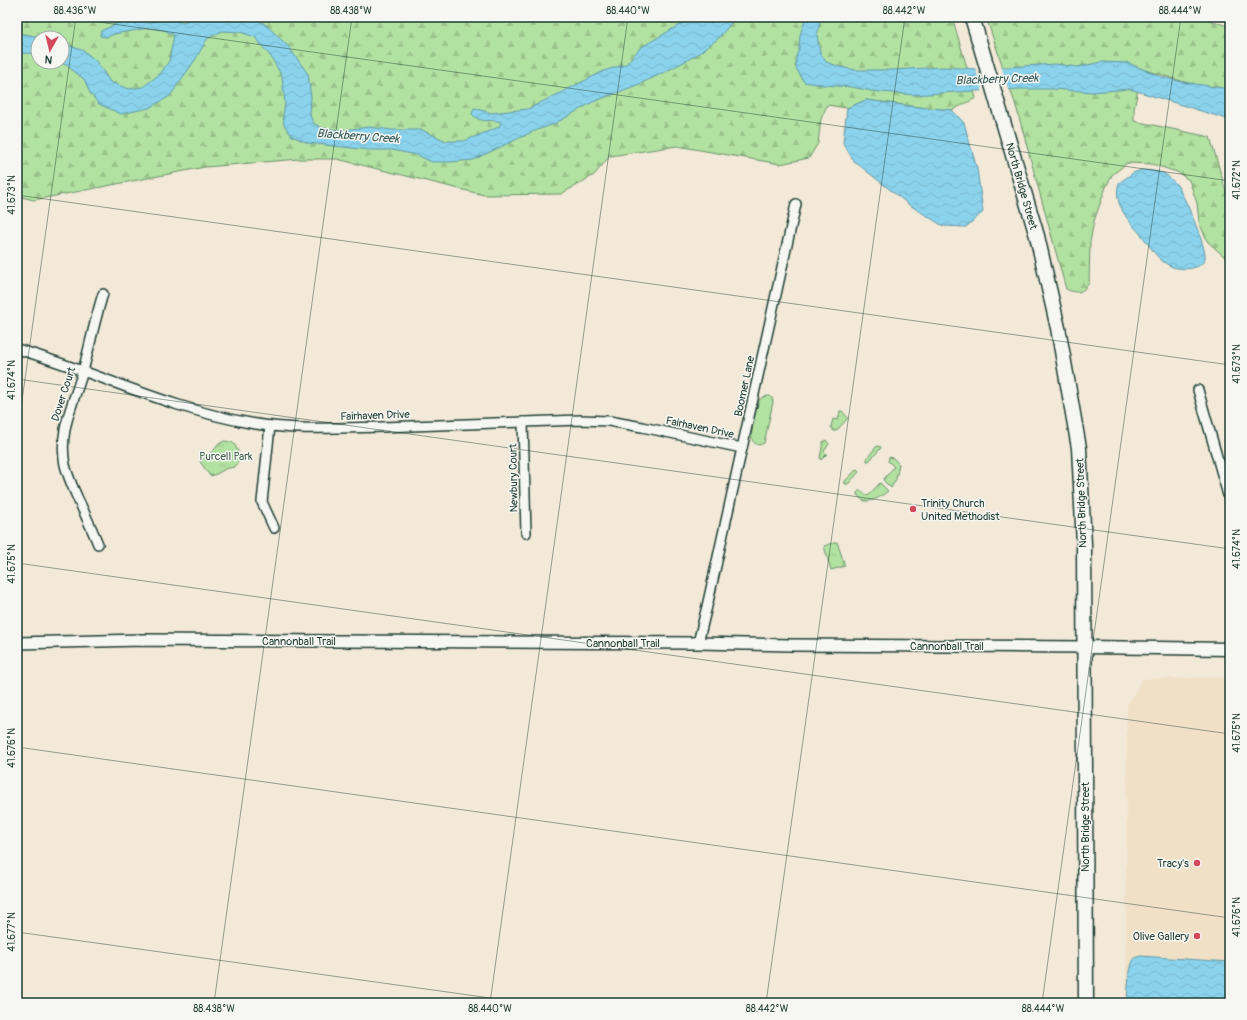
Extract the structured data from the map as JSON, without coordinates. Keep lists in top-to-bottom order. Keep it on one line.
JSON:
{"streets":{"highway":["North Bridge Street"],"main road":["Cannonball Trail"],"street":["Boomer Lane","Dover Court","Fairhaven Drive","Newbury Court"]},"crossings":[["North Bridge Street","Cannonball Trail"],["Boomer Lane","Fairhaven Drive"],["Boomer Lane","Cannonball Trail"],["Dover Court","Fairhaven Drive"],["Fairhaven Drive","Newbury Court"]],"water":["Blackberry Creek"],"parks":["Purcell Park"],"places":["Trinity Church United Methodist","Tracy's","Olive Gallery"],"north":"bottom","coordinates":["88.436°W","88.438°W","88.440°W","88.442°W","88.444°W","41.672°N","41.673°N","41.674°N","41.675°N","41.676°N","41.677°N"]}
